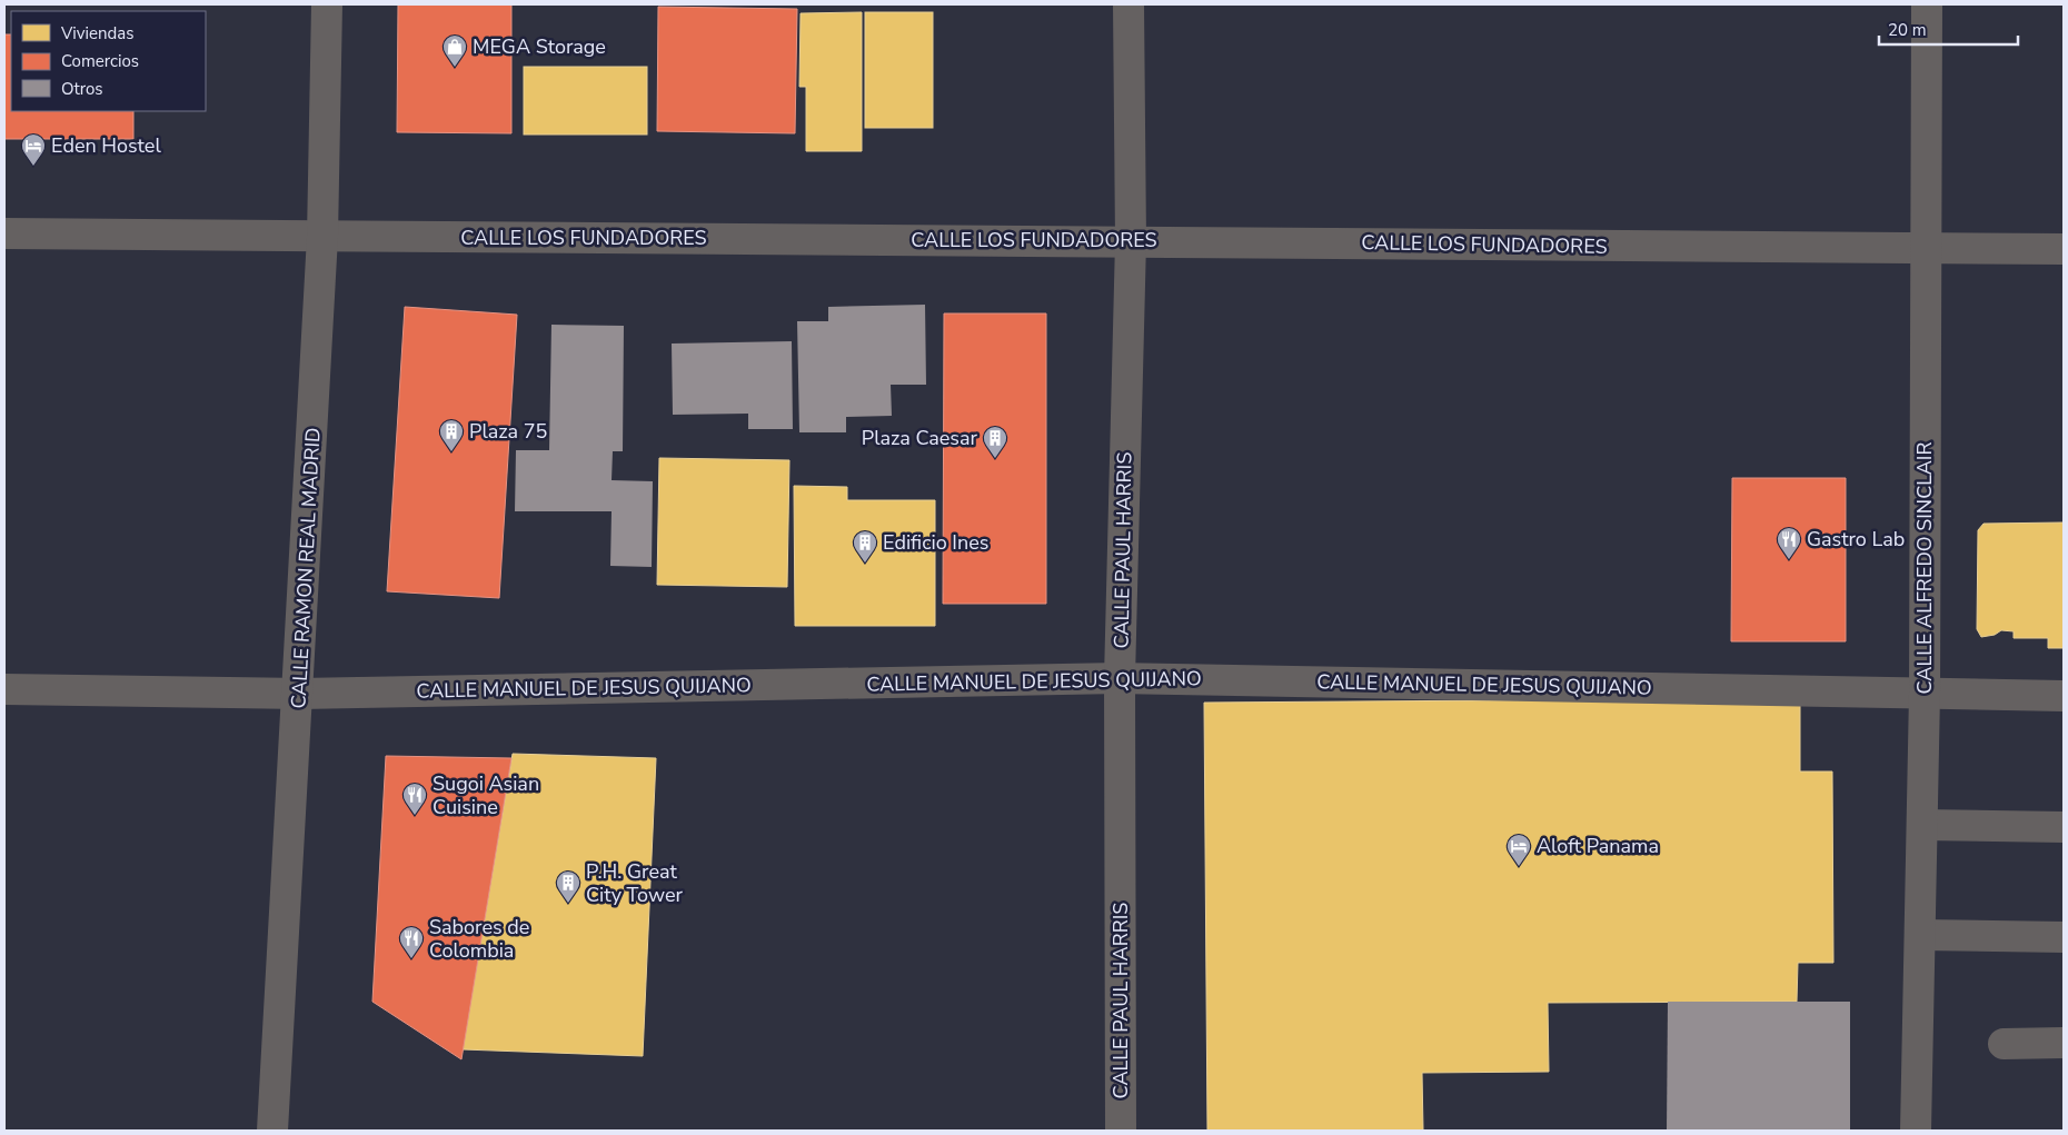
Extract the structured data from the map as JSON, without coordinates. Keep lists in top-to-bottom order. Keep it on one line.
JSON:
{"streets":{"street":["CALLE LOS FUNDADORES","CALLE PAUL HARRIS","CALLE RAMON REAL MADRID","CALLE ALFREDO SINCLAIR","CALLE MANUEL DE JESUS QUIJANO"]},"crossings":[["CALLE LOS FUNDADORES","CALLE PAUL HARRIS"],["CALLE LOS FUNDADORES","CALLE RAMON REAL MADRID"],["CALLE LOS FUNDADORES","CALLE ALFREDO SINCLAIR"],["CALLE PAUL HARRIS","CALLE MANUEL DE JESUS QUIJANO"],["CALLE RAMON REAL MADRID","CALLE MANUEL DE JESUS QUIJANO"],["CALLE ALFREDO SINCLAIR","CALLE MANUEL DE JESUS QUIJANO"]],"places":{"shop":["MEGA Storage"],"hotel":["Eden Hostel","Aloft Panama"],"building":["Plaza 75","Plaza Caesar","Edificio Ines","P.H. Great City Tower"],"restaurant":["Gastro Lab","Sugoi Asian Cuisine","Sabores de Colombia"]},"legend":["Viviendas","Comercios","Otros"],"scale_bar":"20 m"}
